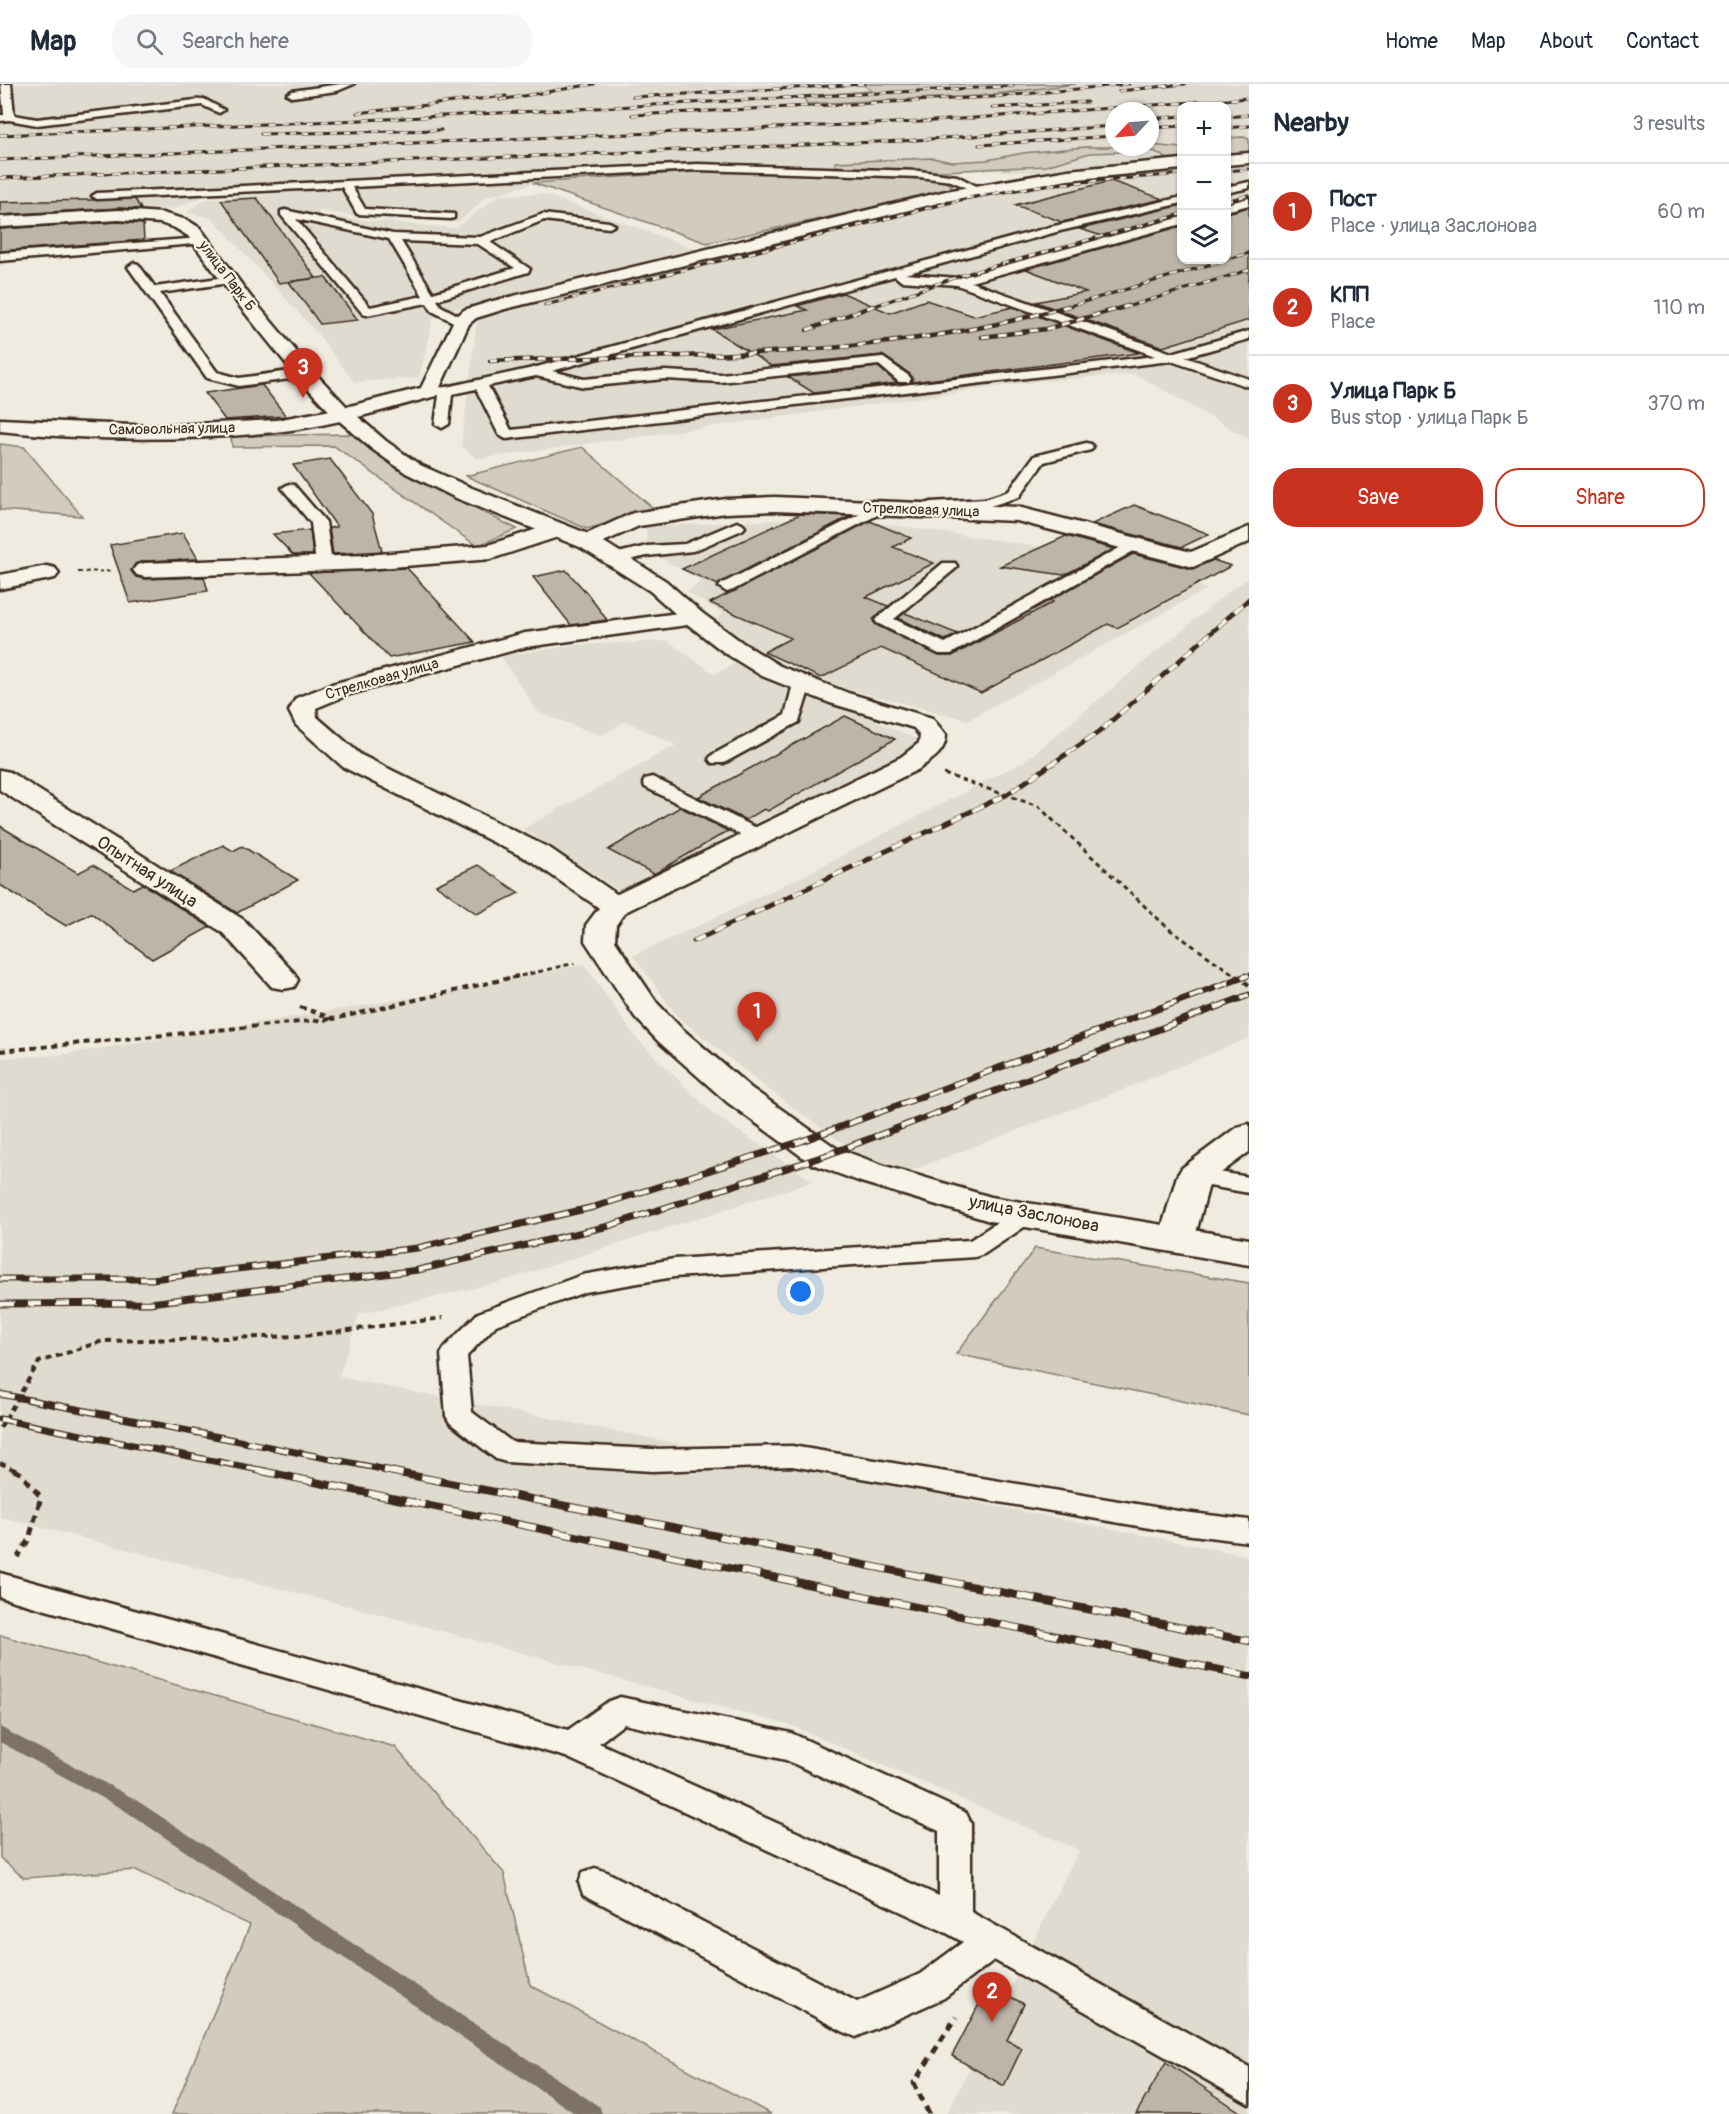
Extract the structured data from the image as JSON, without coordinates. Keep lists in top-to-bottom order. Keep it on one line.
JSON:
{"streets":{"street":["улица Парк Б","Самовольная улица","Стрелковая улица","Опытная улица","улица Заслонова"]},"crossings":[["улица Парк Б","Самовольная улица"]],"north":"bottom left","page":{"header":"Map","search":"Search here","nav":["Home","Map","About","Contact"],"heading":["Nearby","3 results"],"map_buttons":["+","−"],"list":[{"mark":"1","name":"Пост","note":"Place · улица Заслонова","value":"60 m"},{"mark":"2","name":"КПП","note":"Place","value":"110 m"},{"mark":"3","name":"Улица Парк Б","note":"Bus stop · улица Парк Б","value":"370 m"}],"pins":["3","1","2"],"buttons":["Save","Share"]}}
